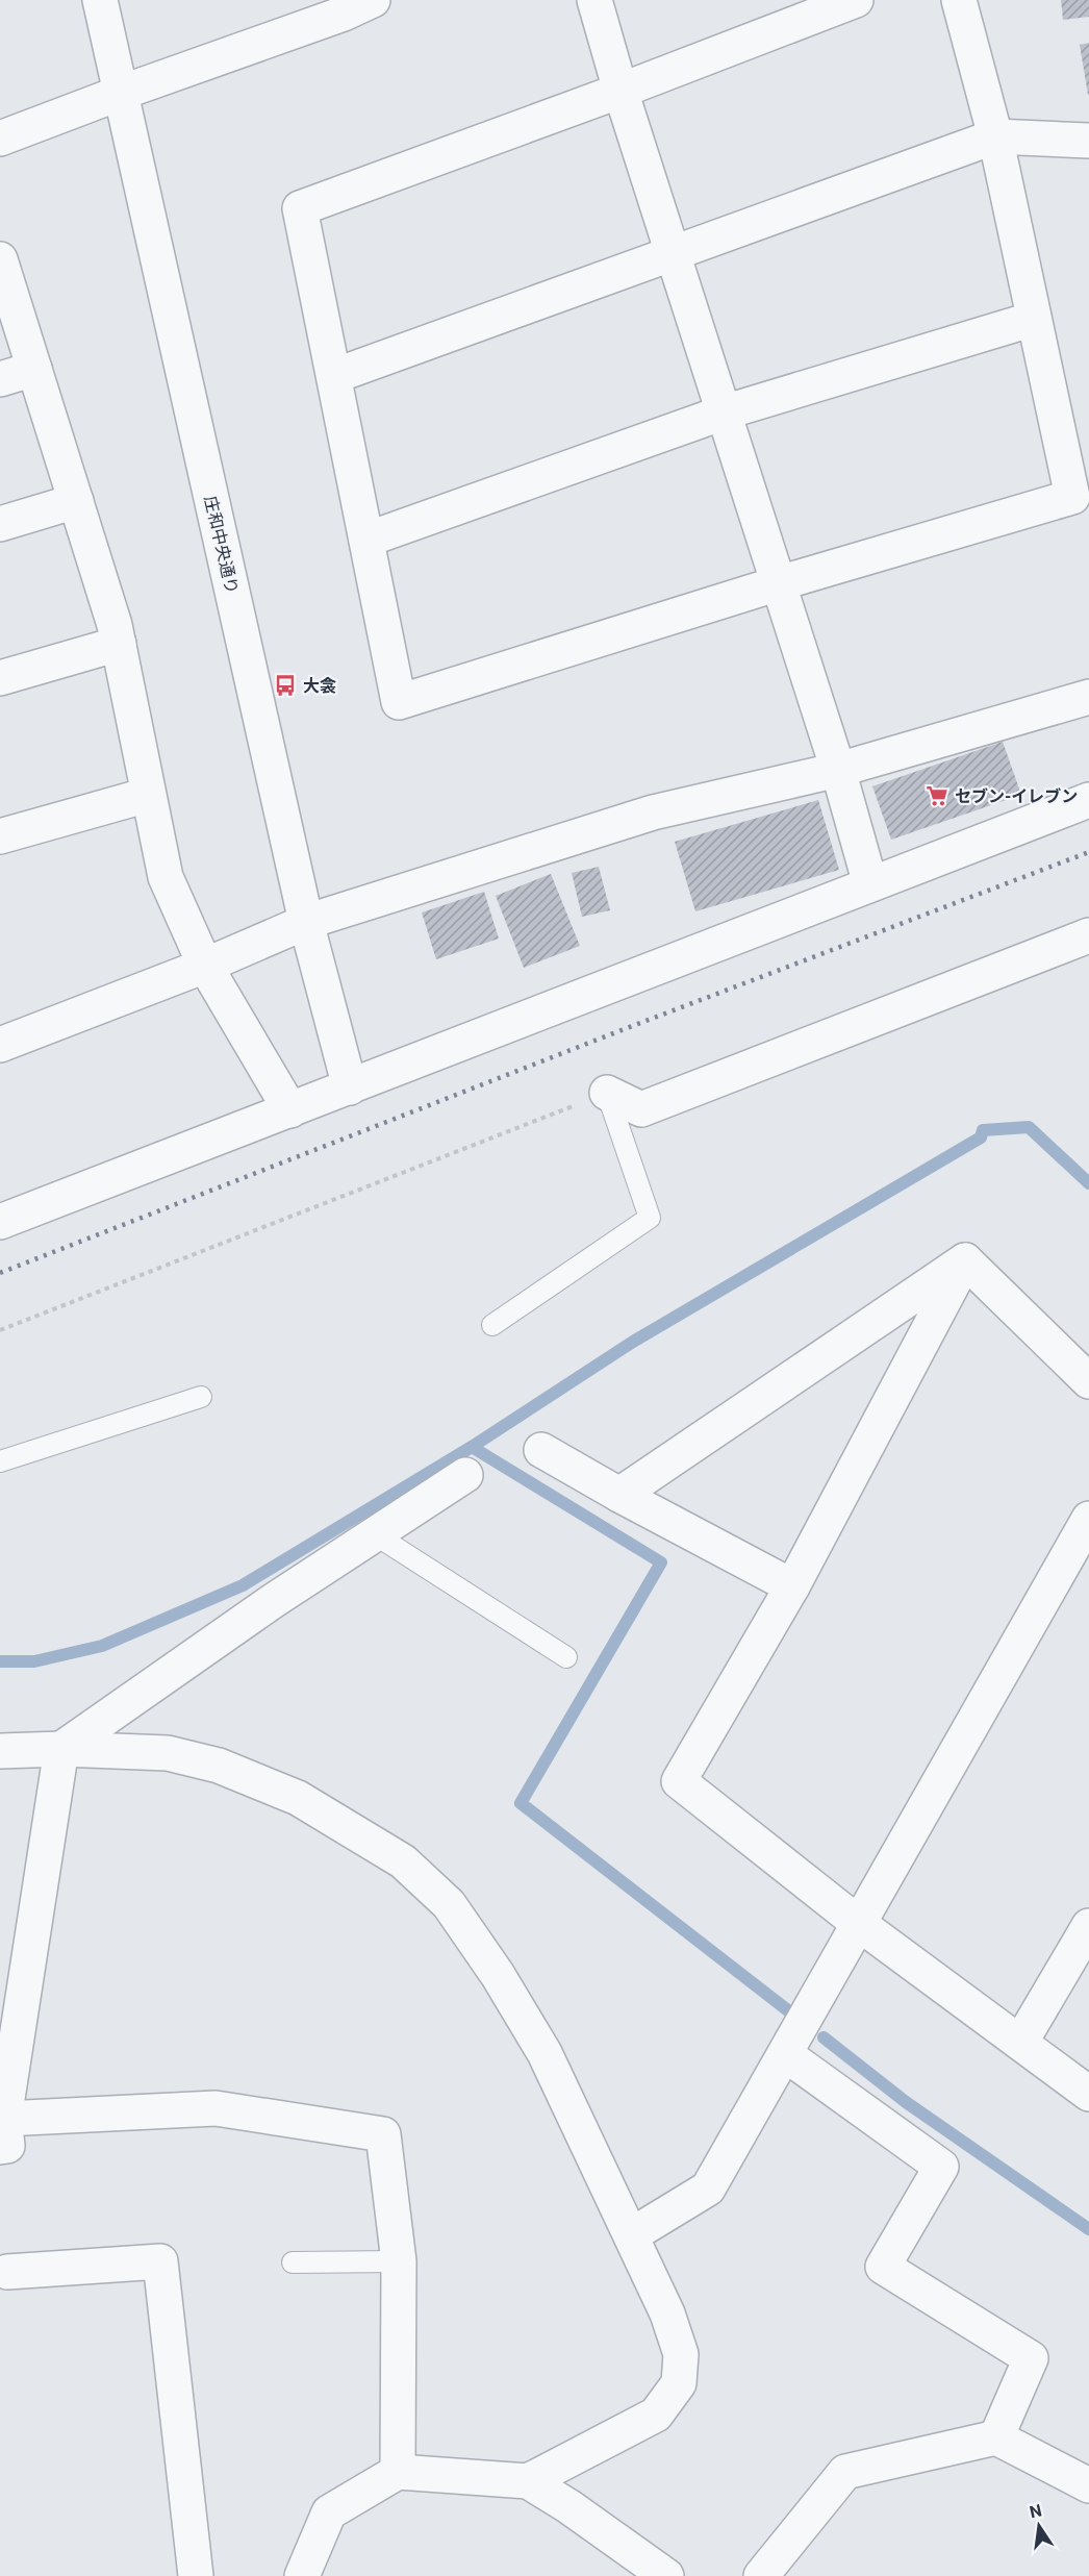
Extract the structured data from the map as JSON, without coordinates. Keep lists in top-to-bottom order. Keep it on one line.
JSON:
{"streets":{"street":["庄和中央通り"]},"places":{"bus stop":["大衾"],"supermarket":["セブン-イレブン"]},"north":"top"}
